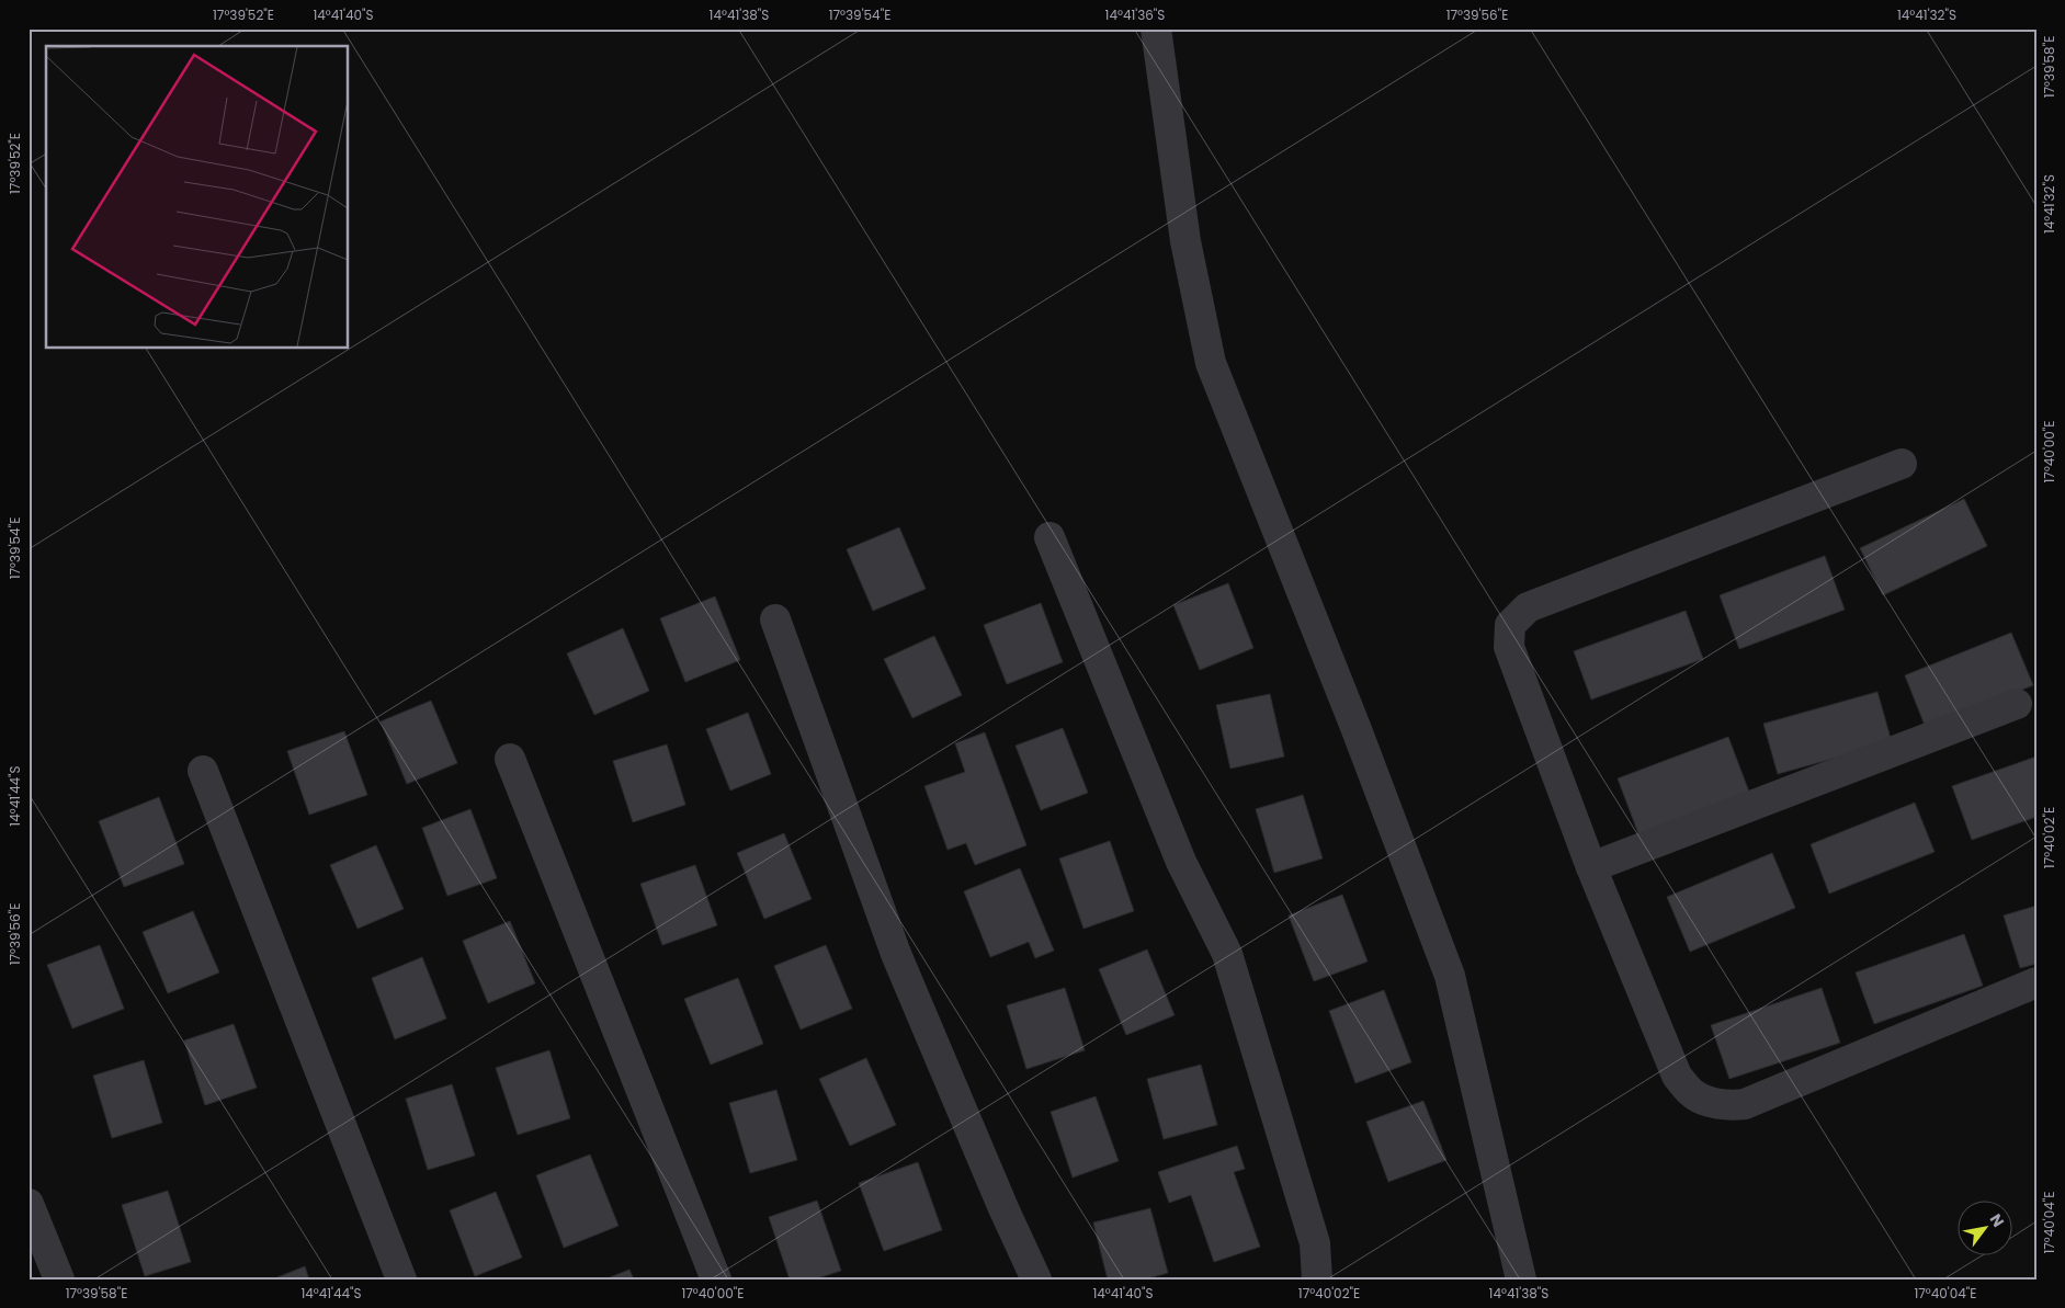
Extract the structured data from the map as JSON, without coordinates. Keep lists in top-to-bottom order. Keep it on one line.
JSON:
{"north":"top right","coordinates":["17°39'52\"E","14°41'40\"S","14°41'38\"S","17°39'54\"E","14°41'36\"S","17°39'56\"E","14°41'32\"S","17°39'58\"E","17°40'00\"E","14°41'44\"S","17°40'02\"E","17°40'04\"E"]}
